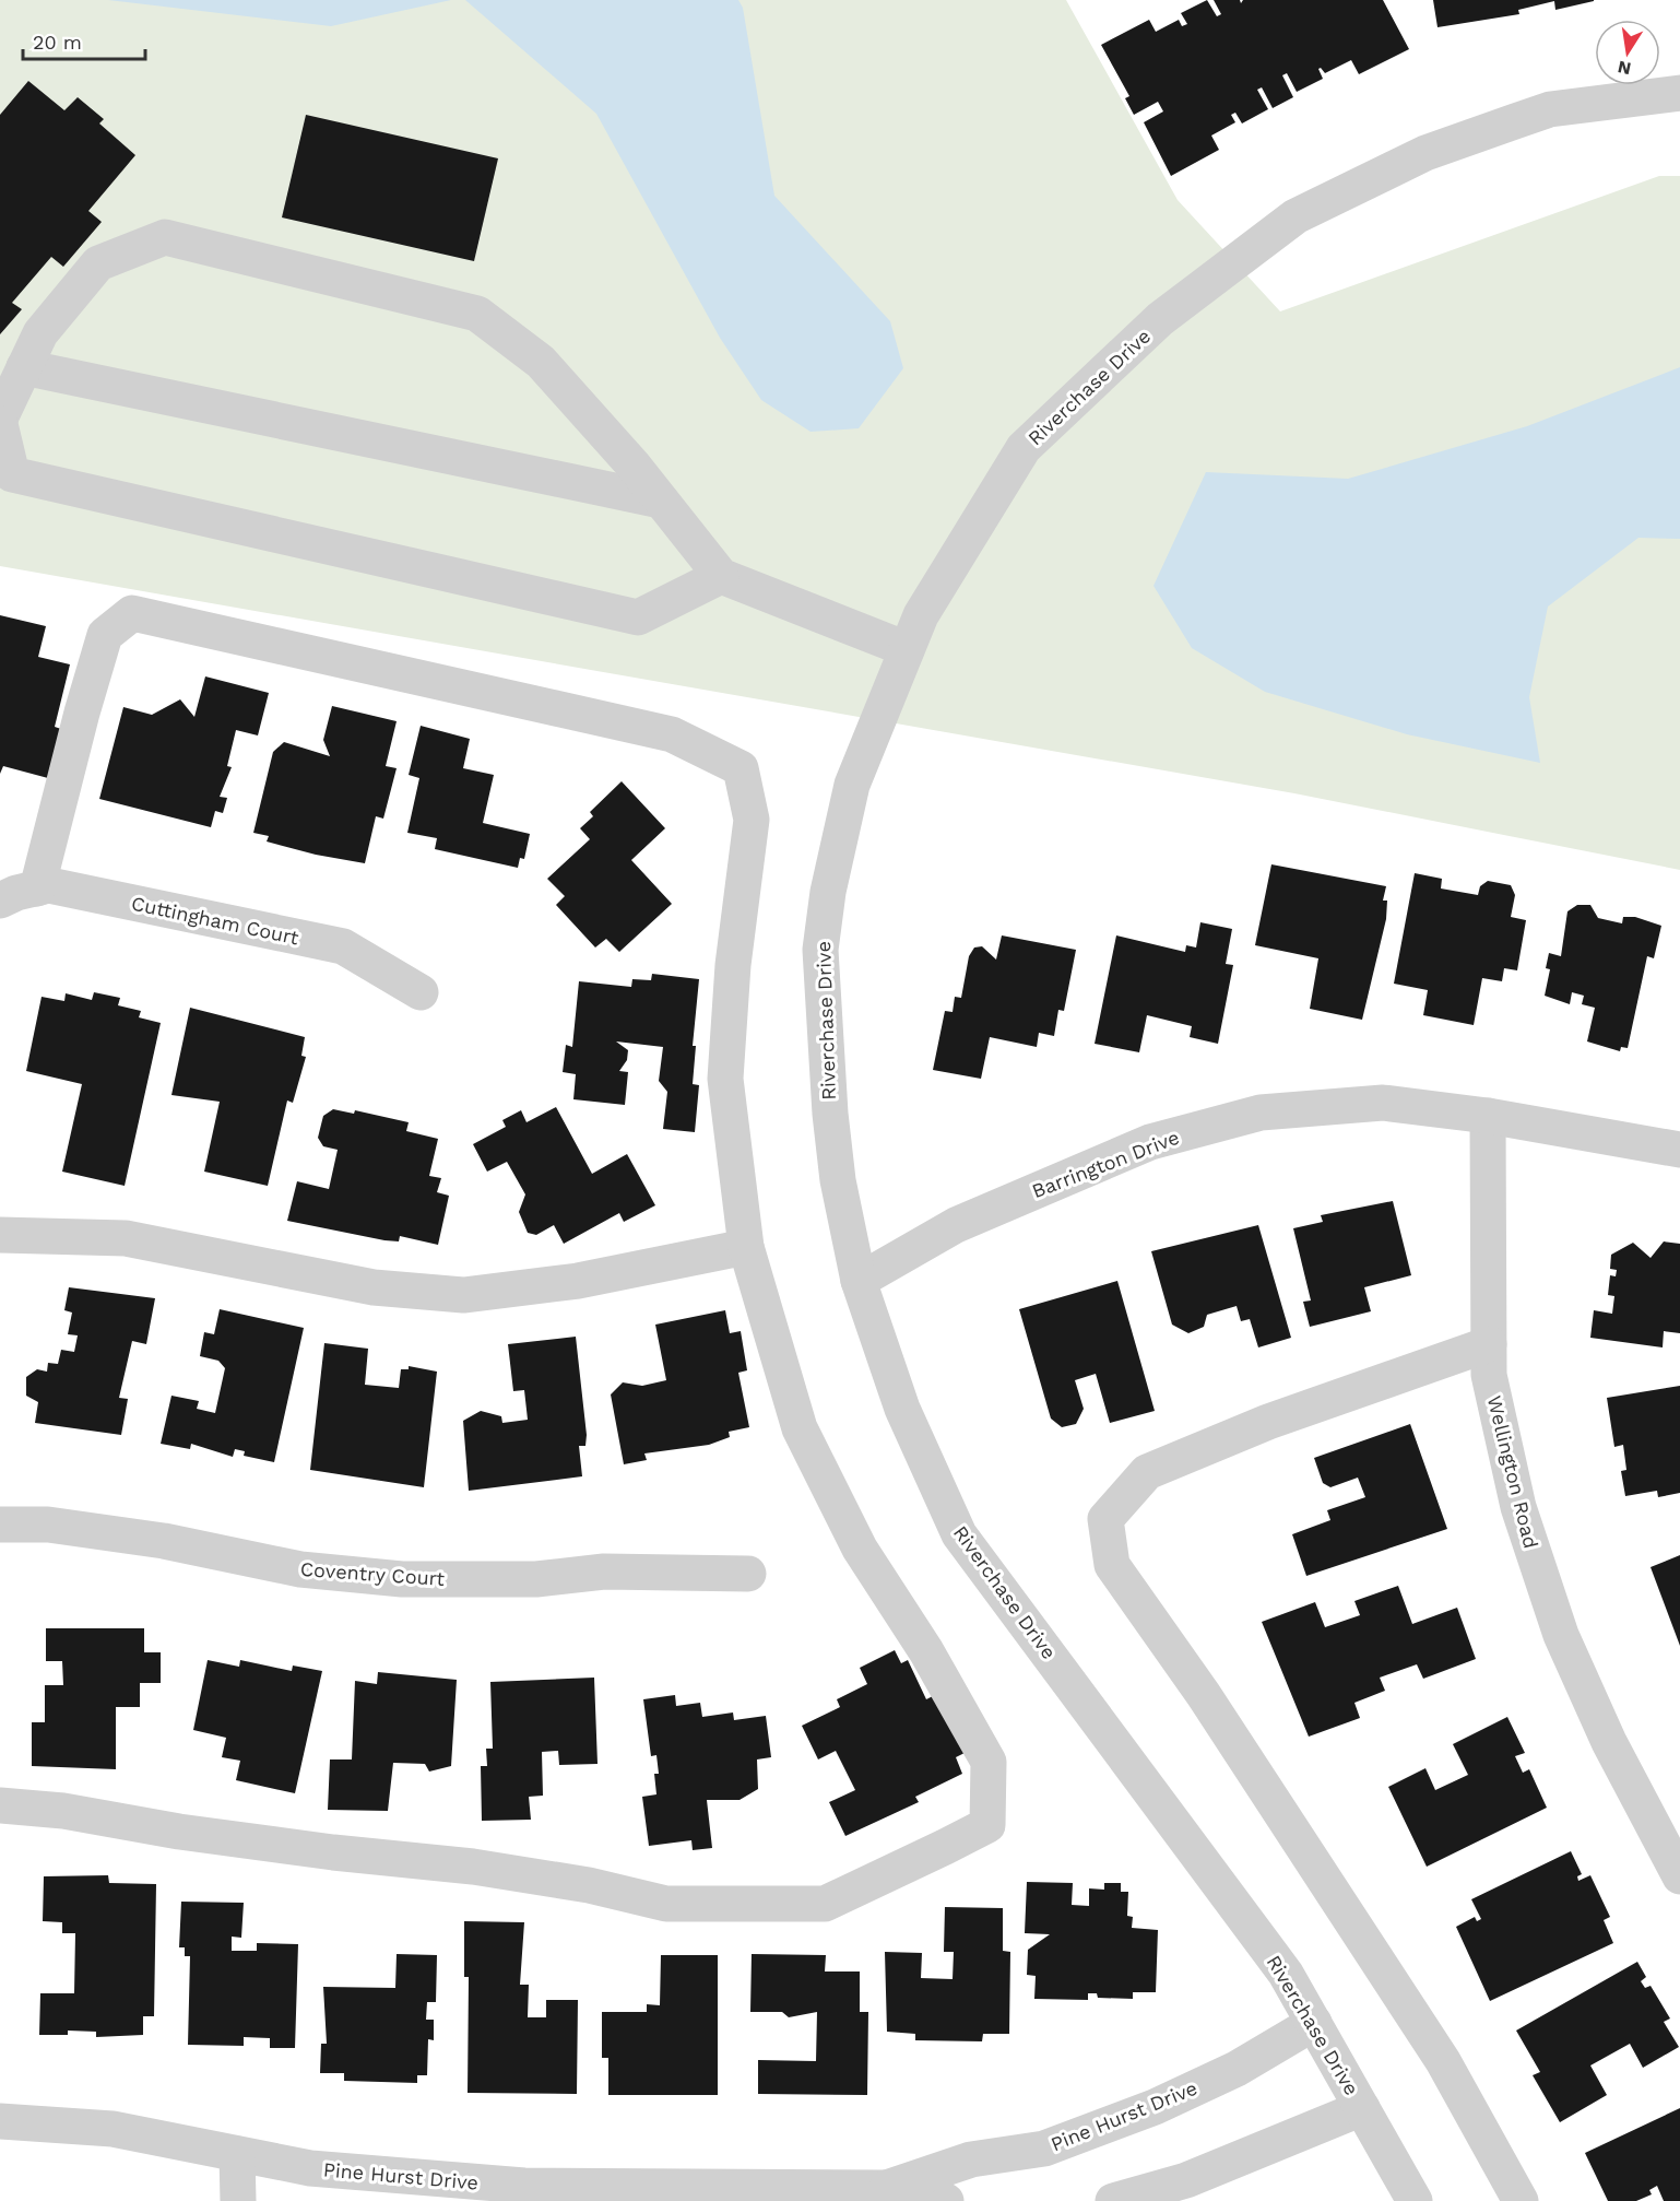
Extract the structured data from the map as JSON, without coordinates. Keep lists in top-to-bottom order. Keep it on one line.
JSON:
{"streets":{"street":["Riverchase Drive","Cuttingham Court","Barrington Drive","Wellington Road","Coventry Court","Pine Hurst Drive"]},"crossings":[["Riverchase Drive","Barrington Drive"],["Riverchase Drive","Pine Hurst Drive"],["Barrington Drive","Wellington Road"]],"scale_bar":"20 m","north":"bottom"}
